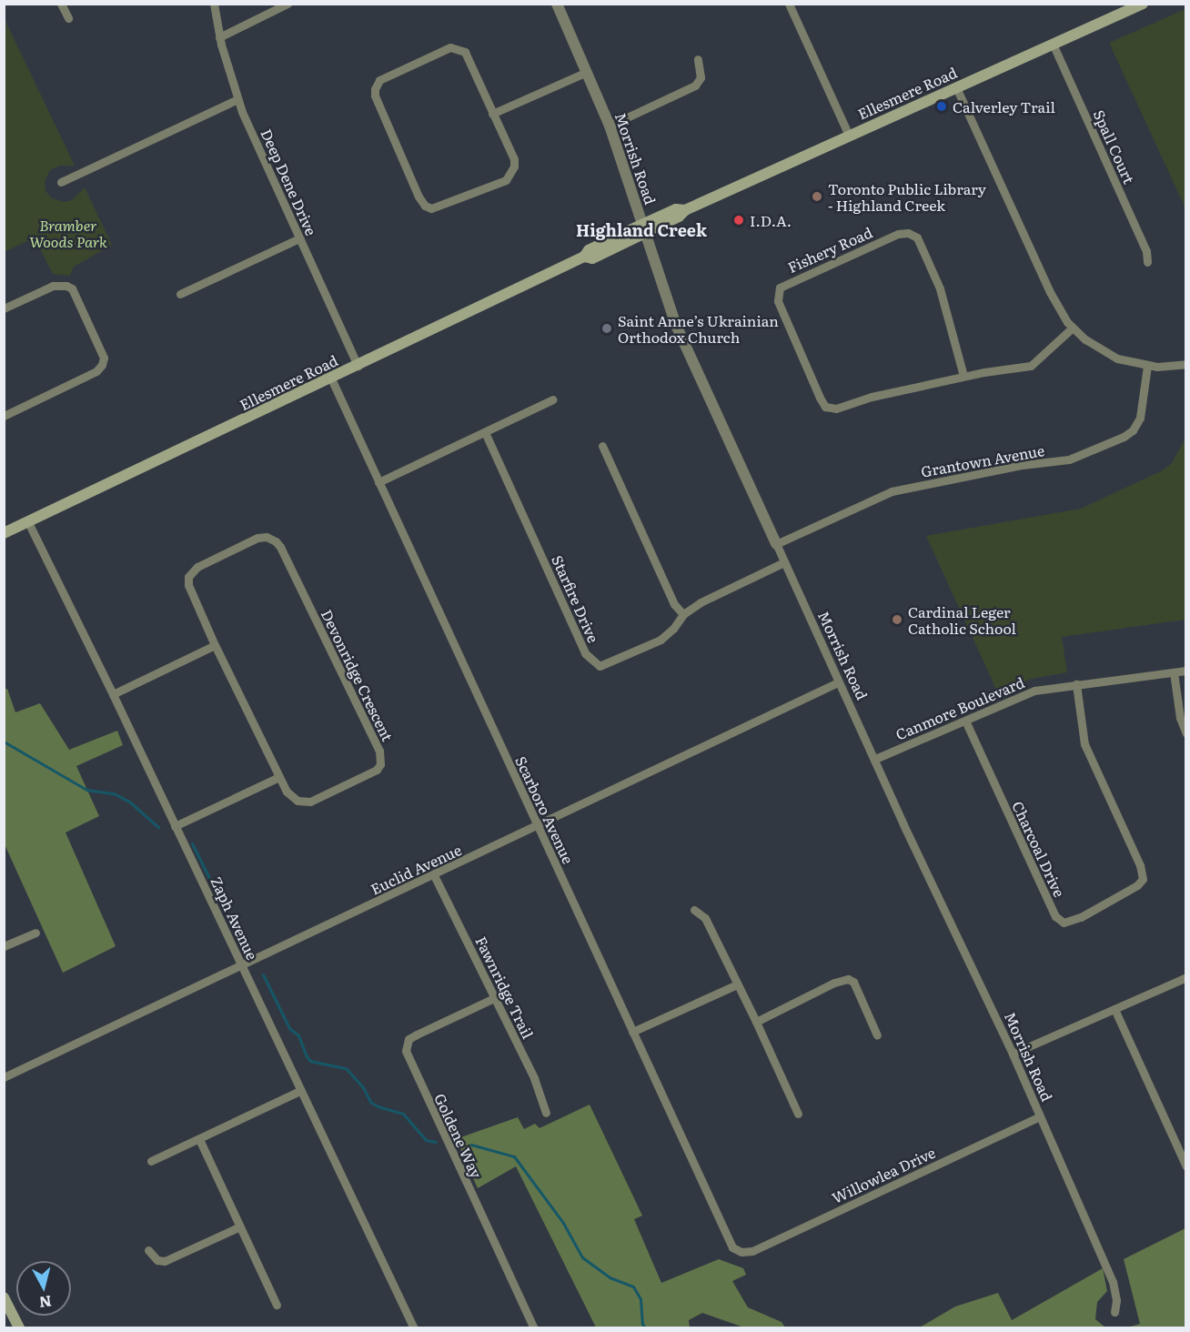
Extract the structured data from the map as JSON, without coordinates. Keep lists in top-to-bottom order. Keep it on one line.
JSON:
{"streets":{"main road":["Ellesmere Road"],"street":["Spall Court","Morrish Road","Deep Dene Drive","Fishery Road","Grantown Avenue","Starfire Drive","Devonridge Crescent","Canmore Boulevard","Scarboro Avenue","Charcoal Drive","Euclid Avenue","Zaph Avenue","Fawnridge Trail","Goldene Way","Willowlea Drive"]},"crossings":[["Ellesmere Road","Spall Court"],["Ellesmere Road","Morrish Road"],["Ellesmere Road","Deep Dene Drive"],["Ellesmere Road","Scarboro Avenue"],["Ellesmere Road","Zaph Avenue"],["Morrish Road","Grantown Avenue"],["Morrish Road","Starfire Drive"],["Morrish Road","Canmore Boulevard"],["Morrish Road","Euclid Avenue"],["Morrish Road","Willowlea Drive"],["Canmore Boulevard","Charcoal Drive"],["Scarboro Avenue","Euclid Avenue"],["Scarboro Avenue","Willowlea Drive"],["Euclid Avenue","Zaph Avenue"],["Euclid Avenue","Fawnridge Trail"],["Fawnridge Trail","Goldene Way"]],"districts":["Highland Creek"],"parks":["Bramber Woods Park"],"places":["Calverley Trail","Toronto Public Library - Highland Creek","I.D.A.","Saint Anne’s Ukrainian Orthodox Church","Cardinal Leger Catholic School"],"north":"bottom"}
